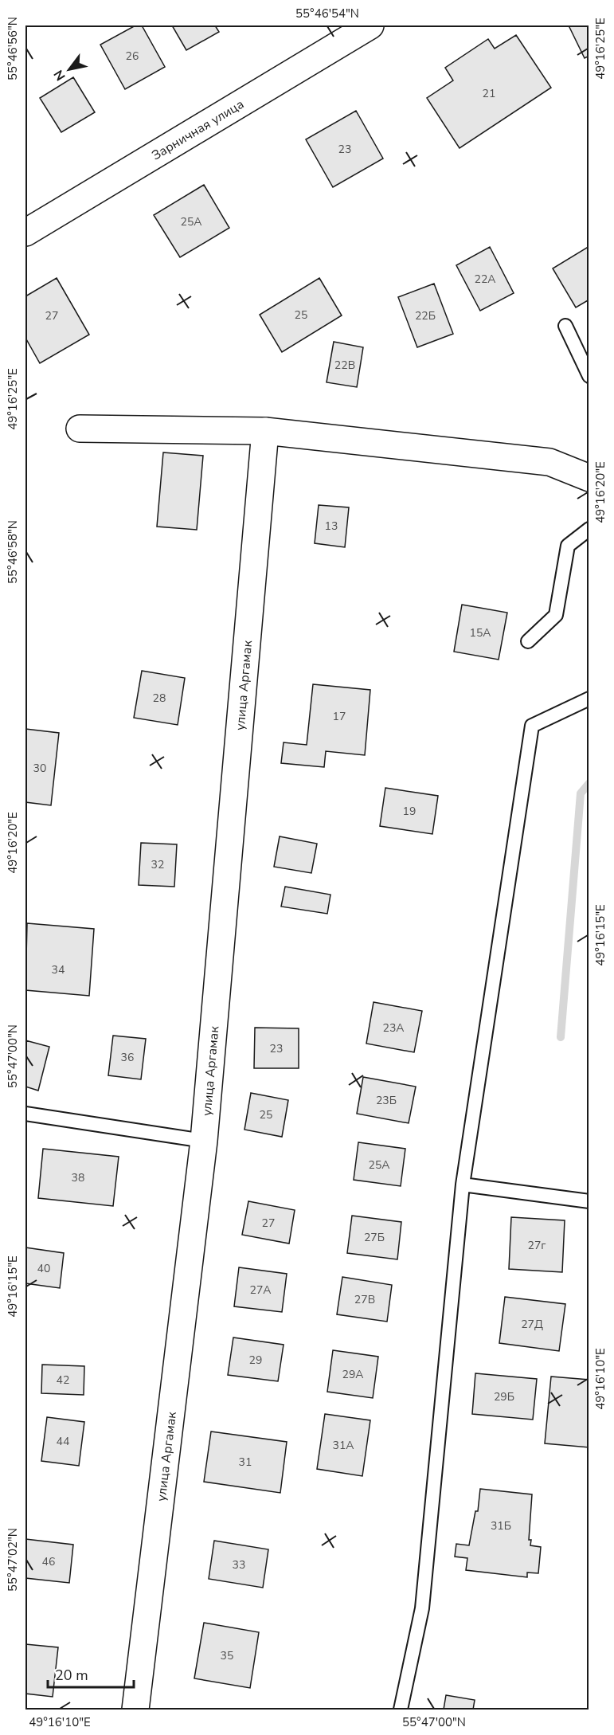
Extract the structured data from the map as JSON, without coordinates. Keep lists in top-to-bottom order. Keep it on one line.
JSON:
{"streets":{"street":["Зарничная улица","улица Аргамак"]},"house_numbers":["26","21","23","25А","22А","25","27","22Б","22В","13","15А","28","17","30","19","32","34","23А","23","36","23Б","25","25А","38","27","27Б","27г","40","27А","27В","27Д","29","29А","42","29Б","44","31А","31","31Б","46","33","35"],"scale_bar":"20 m","north":"bottom left","coordinates":["55°46'54\"N","55°46'56\"N","49°16'25\"E","49°16'20\"E","55°46'58\"N","49°16'15\"E","55°47'00\"N","49°16'10\"E","55°47'02\"N"]}
